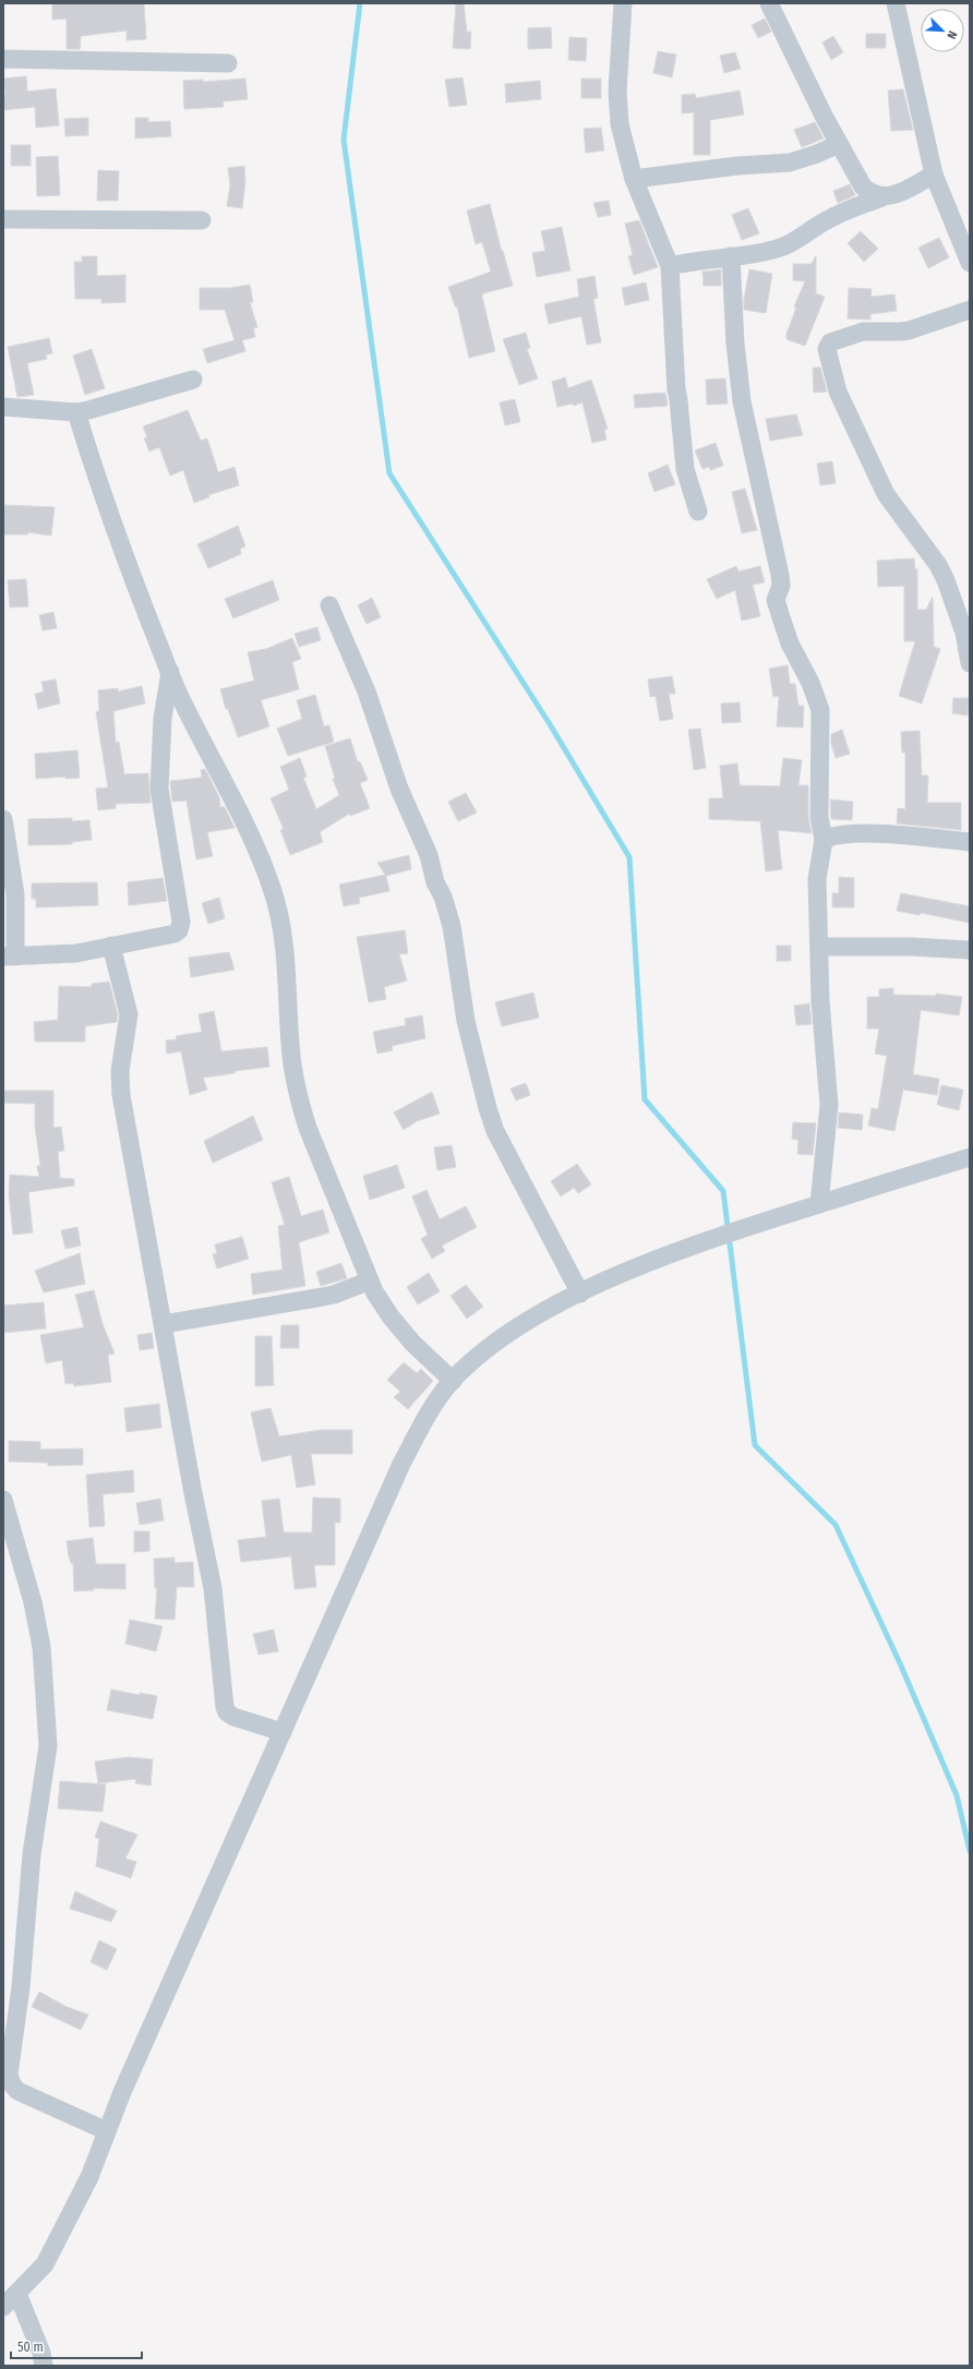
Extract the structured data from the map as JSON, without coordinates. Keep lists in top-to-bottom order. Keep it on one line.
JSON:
{"scale_bar":"50 m","north":"bottom right"}
